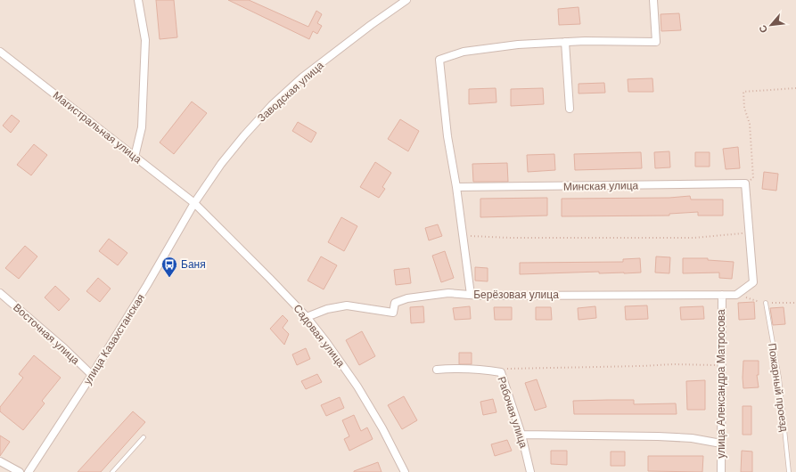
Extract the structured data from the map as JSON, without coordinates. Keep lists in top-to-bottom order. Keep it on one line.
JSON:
{"streets":{"street":["Заводская улица","Магистральная улица","Минская улица","Берёзовая улица","Восточная улица","Садовая улица","улица Казахстанская","улица Александра Матросова","Рабочая улица"],"lane":["Пожарный проезд"]},"crossings":[["Заводская улица","Магистральная улица"],["Заводская улица","Садовая улица"],["Заводская улица","улица Казахстанская"],["Магистральная улица","Садовая улица"],["Магистральная улица","улица Казахстанская"],["Берёзовая улица","Садовая улица"],["Берёзовая улица","улица Александра Матросова"],["Восточная улица","улица Казахстанская"],["Садовая улица","улица Казахстанская"]],"places":{"bus stop":["Баня"]},"north":"bottom left"}
